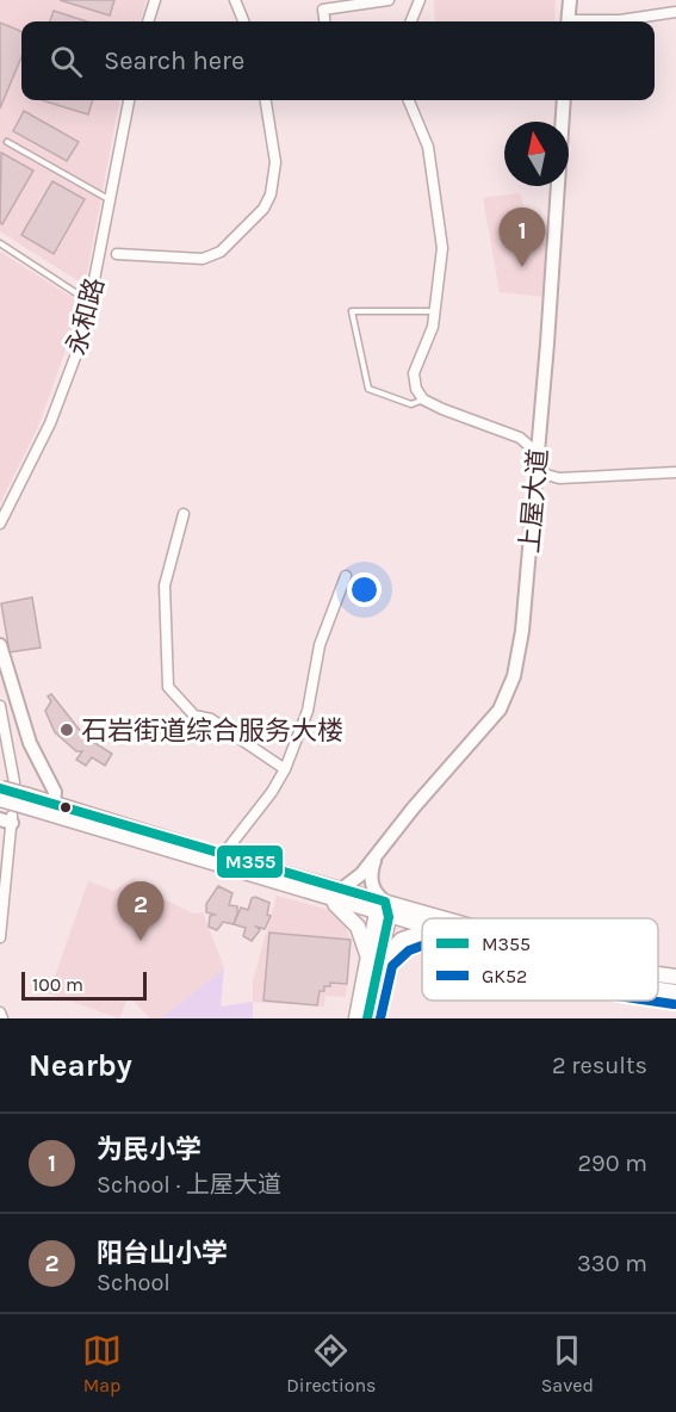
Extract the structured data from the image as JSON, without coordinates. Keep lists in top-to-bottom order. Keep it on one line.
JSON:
{"streets":{"street":["永和路","上屋大道"]},"places":["石岩街道综合服务大楼"],"lines":["transit line M355","transit line GK52"],"legend":["M355","GK52"],"scale_bar":"100 m","north":"top","page":{"search":"Search here","pins":["1","2"],"scale":"100 m","heading":["Nearby","2 results"],"list":[{"mark":"1","name":"为民小学","note":"School · 上屋大道","value":"290 m"},{"mark":"2","name":"阳台山小学","note":"School","value":"330 m"}],"nav":["Map","Directions","Saved"]}}
